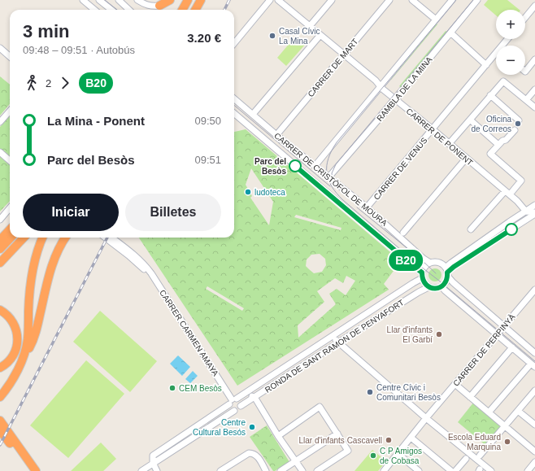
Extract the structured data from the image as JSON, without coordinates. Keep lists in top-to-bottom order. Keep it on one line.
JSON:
{"streets":{"street":["CARRER DE MART","RAMBLA DE LA MINA","CARRER DE PONENT","CARRER DE VENUS","CARRER DE CRISTÒFOL DE MOURA","CARRER CARMEN AMAYA","RONDA DE SANT RAMON DE PENYAFORT","CARRER DE PERPINYÀ"]},"crossings":[["CARRER DE MART","CARRER DE PONENT"],["CARRER DE MART","CARRER DE CRISTÒFOL DE MOURA"],["RAMBLA DE LA MINA","CARRER DE PONENT"],["RAMBLA DE LA MINA","CARRER DE CRISTÒFOL DE MOURA"],["CARRER DE PONENT","CARRER DE VENUS"],["CARRER DE VENUS","CARRER DE CRISTÒFOL DE MOURA"],["CARRER DE CRISTÒFOL DE MOURA","RONDA DE SANT RAMON DE PENYAFORT"],["CARRER CARMEN AMAYA","RONDA DE SANT RAMON DE PENYAFORT"]],"places":["Casal Cívic La Mina","Oficina de Correos","Parc del Besòs","ludoteca","Llar d'infants El Garbí","CEM Besòs","Centre Cívic i Comunitari Besòs","Centre Cultural Besós","Llar d'infants Cascavell","Escola Eduard Marquina","C P Amigos de Cobasa"],"lines":["bus line B20"],"page":{"on_map":"B20","map_buttons":["+","−"],"heading":["3 min","09:48 – 09:51 · Autobús","3.20 €"],"legs":["2","B20"],"list":[{"name":"La Mina - Ponent","value":"09:50"},{"name":"Parc del Besòs","value":"09:51"}],"buttons":["Iniciar","Billetes"]}}
